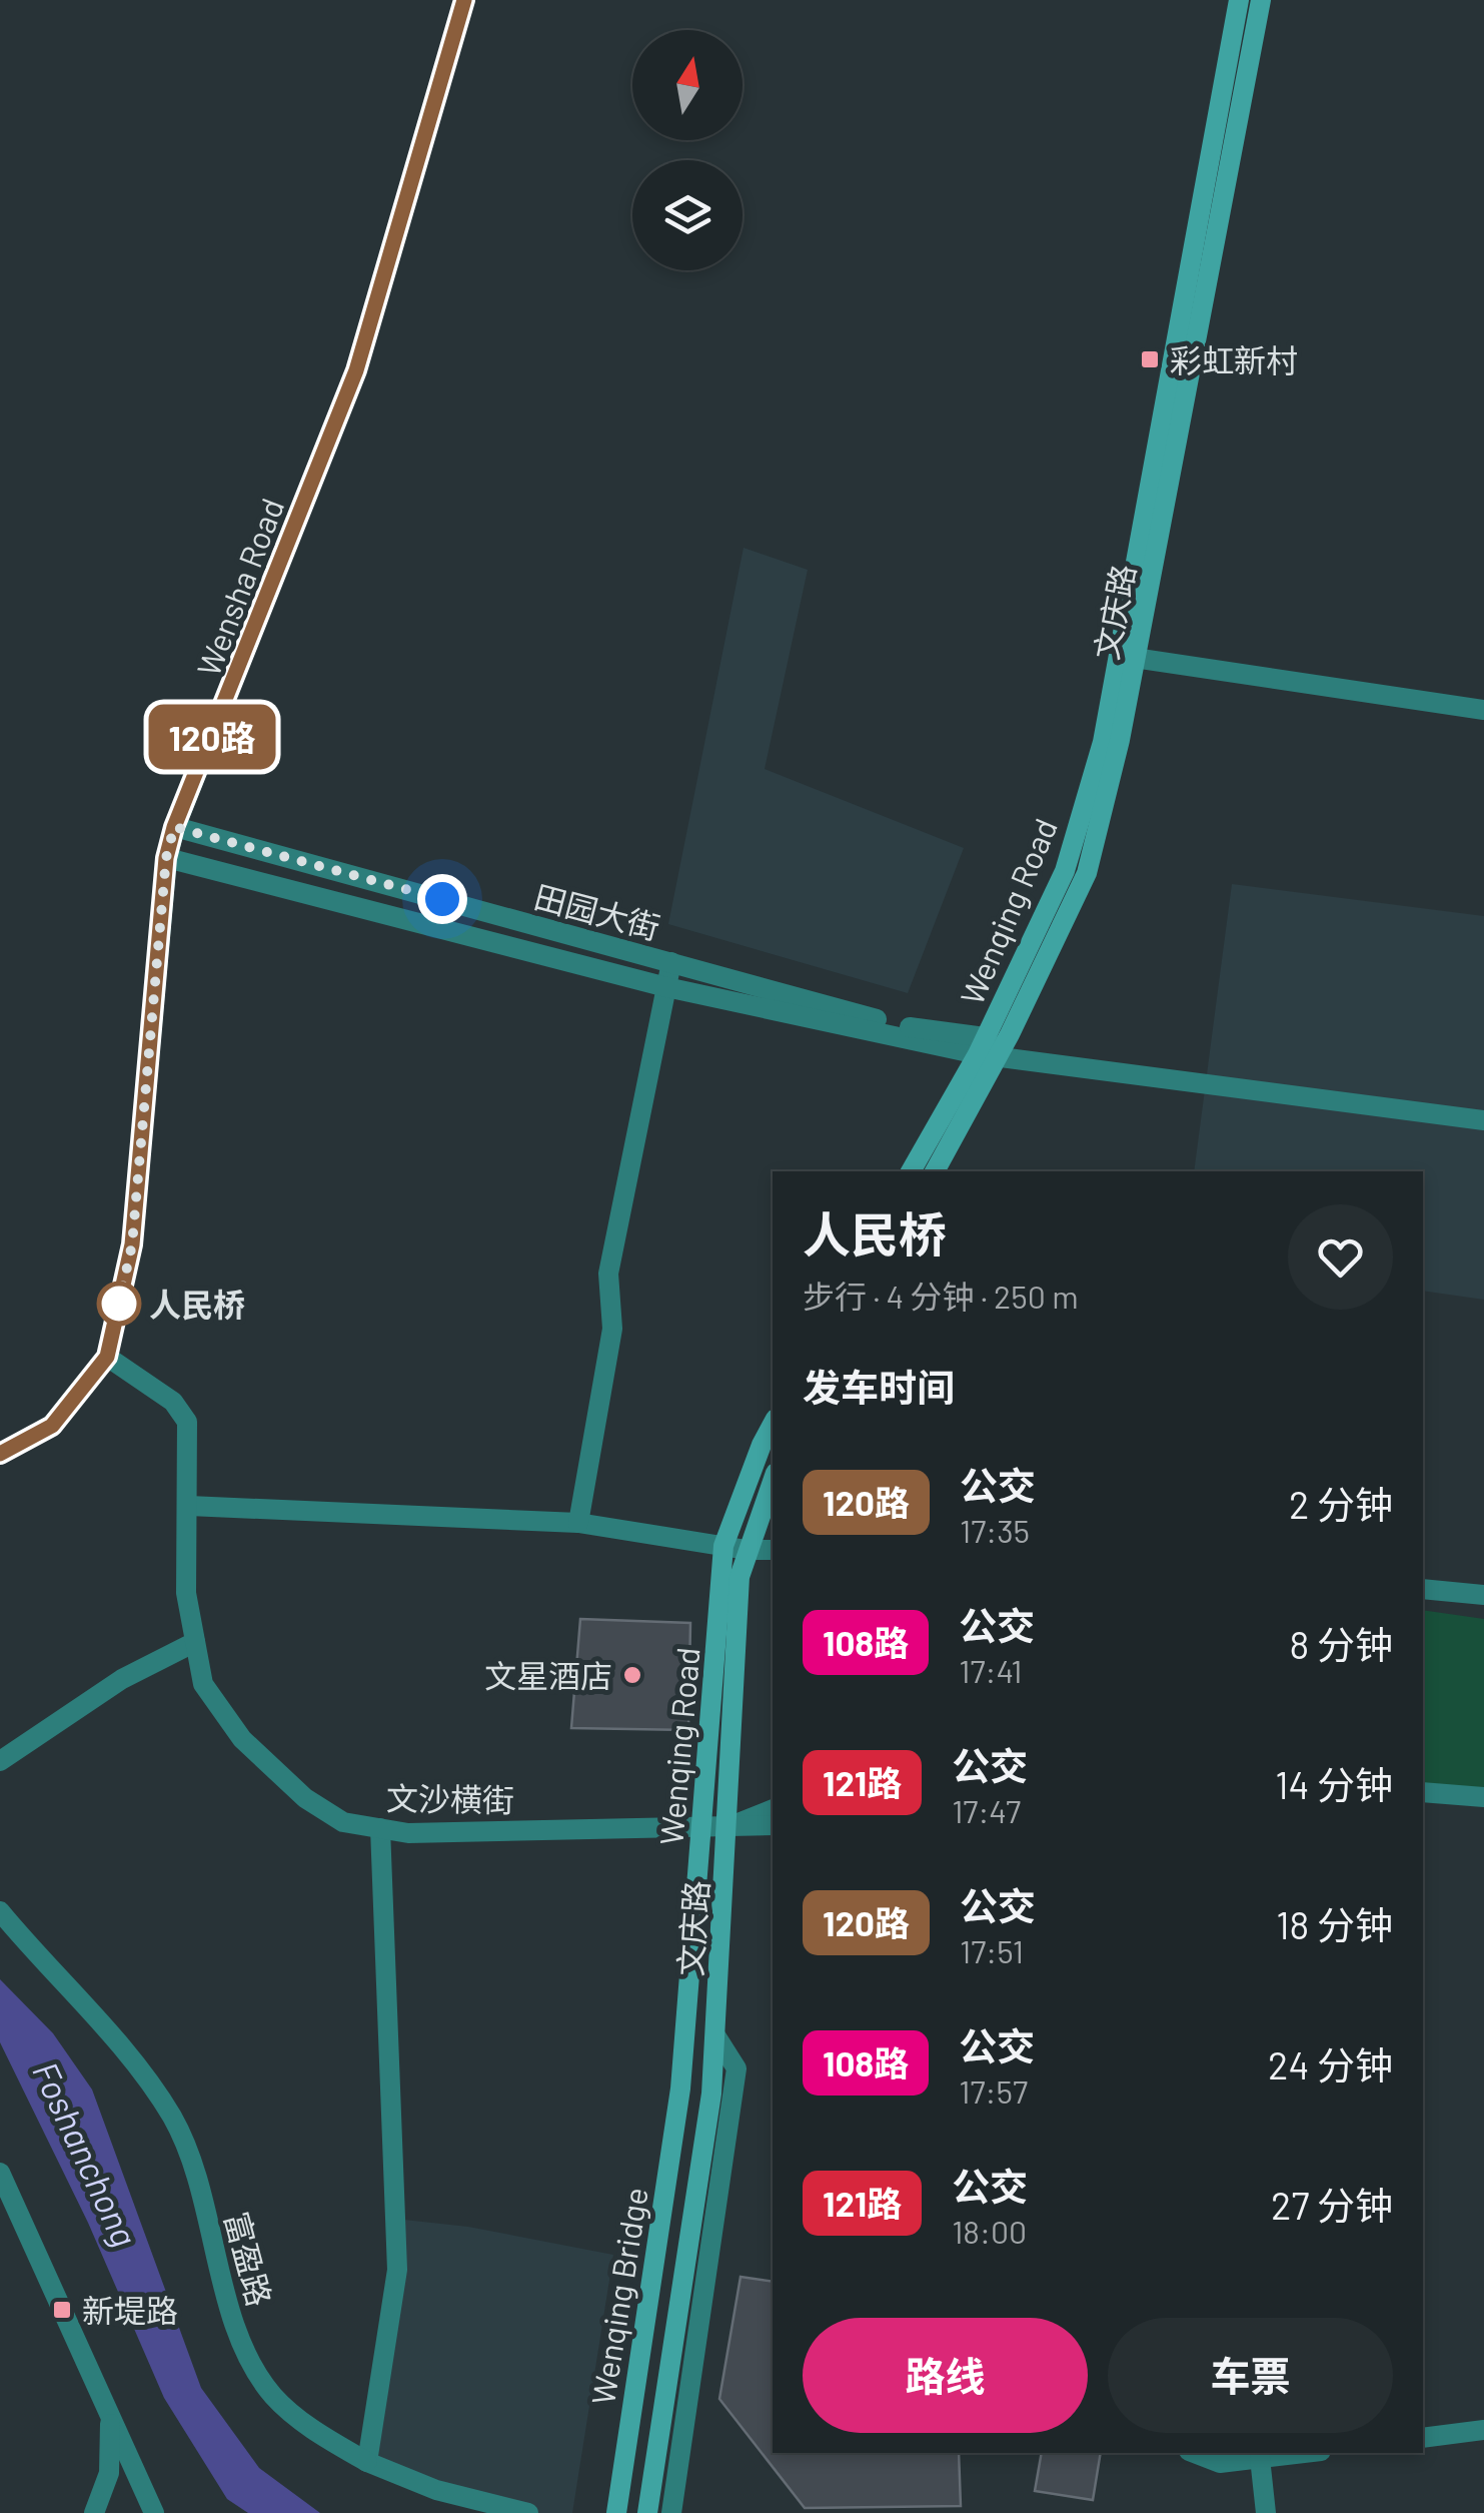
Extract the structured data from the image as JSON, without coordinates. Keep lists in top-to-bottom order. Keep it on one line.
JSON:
{"streets":{"main road":["文庆路","Wenqing Road","Wenqing Bridge"],"street":["Wensha Road","田园大街","文沙横街","富盈路"]},"crossings":[["Wensha Road","田园大街"],["Wensha Road","文沙横街"],["文庆路","Wenqing Road"],["文庆路","文沙横街"],["文庆路","Wenqing Bridge"],["田园大街","Wenqing Road"],["Wenqing Road","文沙横街"],["Wenqing Road","Wenqing Bridge"]],"water":["Foshanchong"],"places":{"transit":["彩虹新村","新堤路"],"other":["人民桥","文星酒店"]},"lines":["bus line 120路"],"north":"top","page":{"on_map":"120路","heading":[["人民桥","步行 · 4 分钟 · 250 m"],"发车时间"],"list":[{"mark":"120路","name":"公交","note":"17:35","value":"2 分钟"},{"mark":"108路","name":"公交","note":"17:41","value":"8 分钟"},{"mark":"121路","name":"公交","note":"17:47","value":"14 分钟"},{"mark":"120路","name":"公交","note":"17:51","value":"18 分钟"},{"mark":"108路","name":"公交","note":"17:57","value":"24 分钟"},{"mark":"121路","name":"公交","note":"18:00","value":"27 分钟"}],"buttons":["路线","车票"]}}
